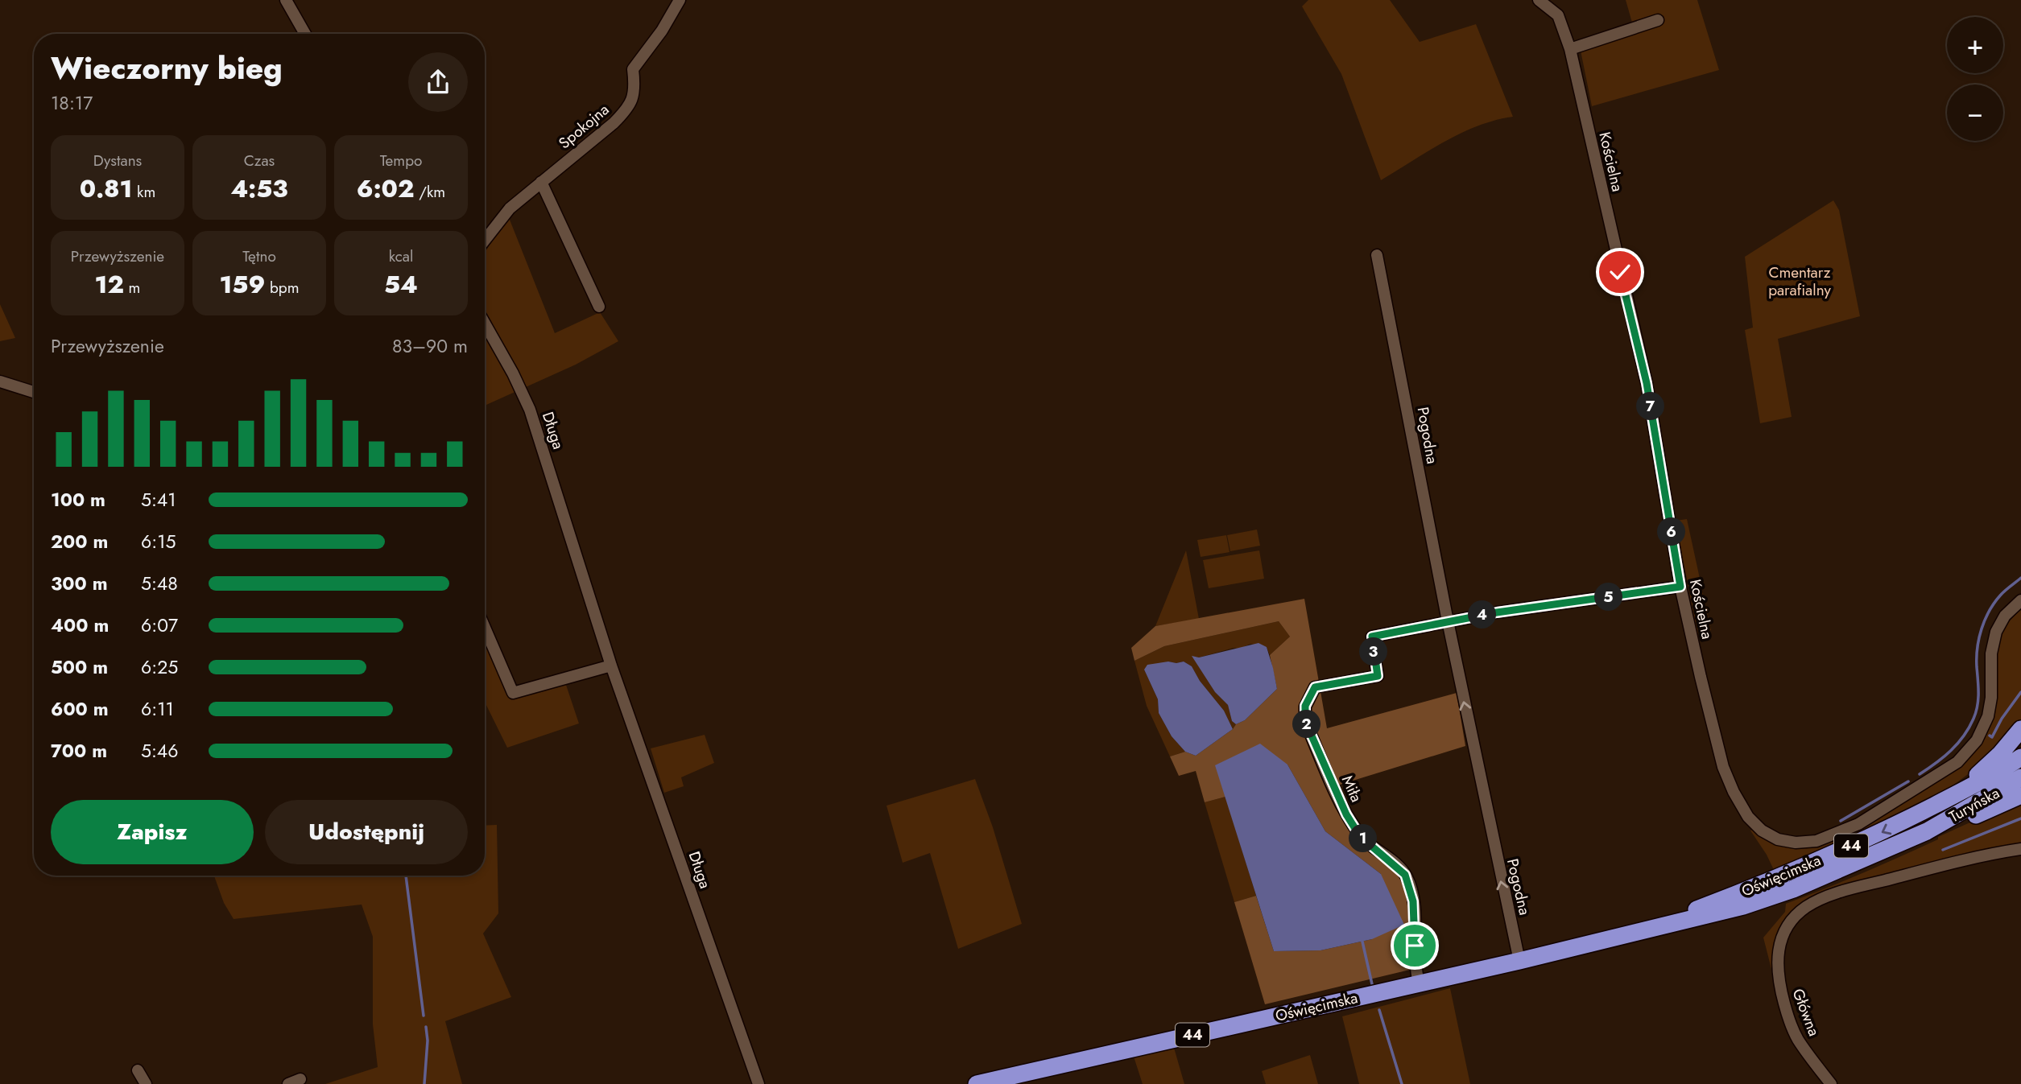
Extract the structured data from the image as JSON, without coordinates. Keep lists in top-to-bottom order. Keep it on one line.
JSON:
{"streets":{"highway":["Turyńska","44","Oświęcimska"],"street":["Spokojna","Kościelna","Długa","Pogodna","Miła","Główna"]},"crossings":[["Pogodna","Miła"],["Pogodna","Oświęcimska"],["Miła","Oświęcimska"],["Turyńska","Oświęcimska"]],"one_way":["Pogodna"],"parks":["Cmentarz parafialny"],"page":{"map_buttons":["+","−"],"heading":["Wieczorny bieg","18:17"],"stats":[["Dystans","0.81 km"],["Czas","4:53"],["Tempo","6:02 /km"],["Przewyższenie","12 m"],["Tętno","159 bpm"],["kcal","54"]],"chart":["Przewyższenie","83–90 m"],"pins":["7","6","5","4","3","2","1"],"list":[{"name":"100 m","note":"5:41"},{"name":"200 m","note":"6:15"},{"name":"300 m","note":"5:48"},{"name":"400 m","note":"6:07"},{"name":"500 m","note":"6:25"},{"name":"600 m","note":"6:11"},{"name":"700 m","note":"5:46"}],"buttons":["Zapisz","Udostępnij"]}}
